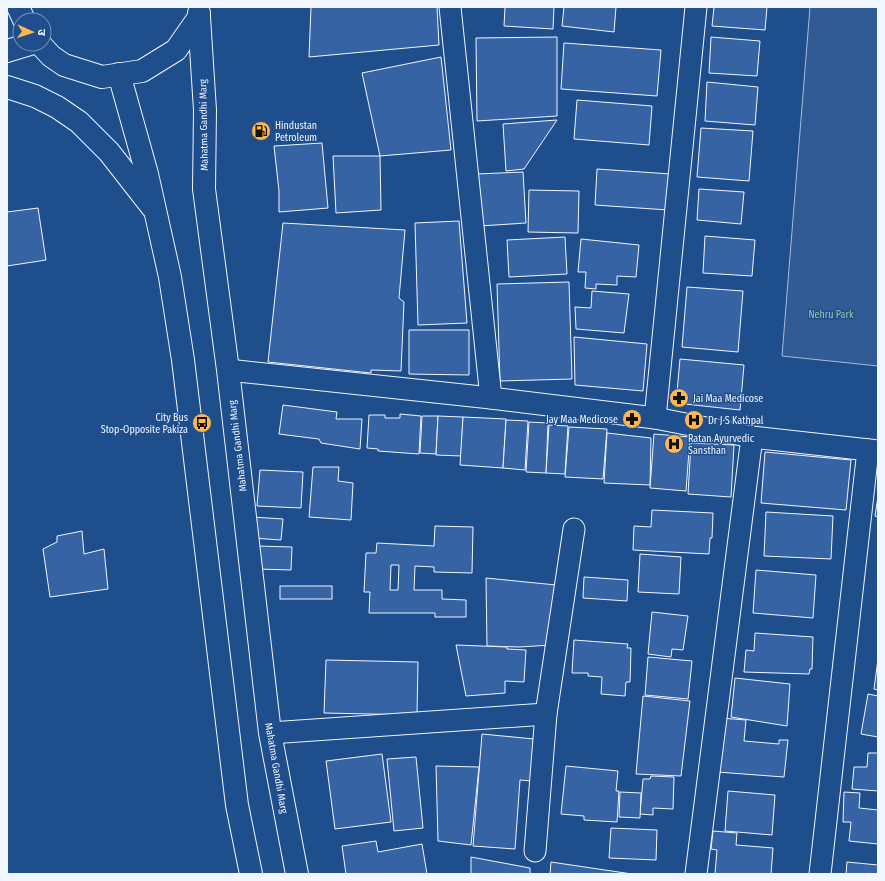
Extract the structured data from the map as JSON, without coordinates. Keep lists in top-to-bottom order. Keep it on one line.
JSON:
{"streets":{"main road":["Mahatma Gandhi Marg"]},"parks":["Nehru Park"],"places":{"fuel station":["Hindustan Petroleum"],"pharmacy":["Jai Maa Medicose","Jay Maa Medicose"],"hospital":["Dr J S Kathpal","Ratan Ayurvedic Sansthan"],"bus stop":["City Bus Stop-Opposite Pakiza"]},"north":"right"}
